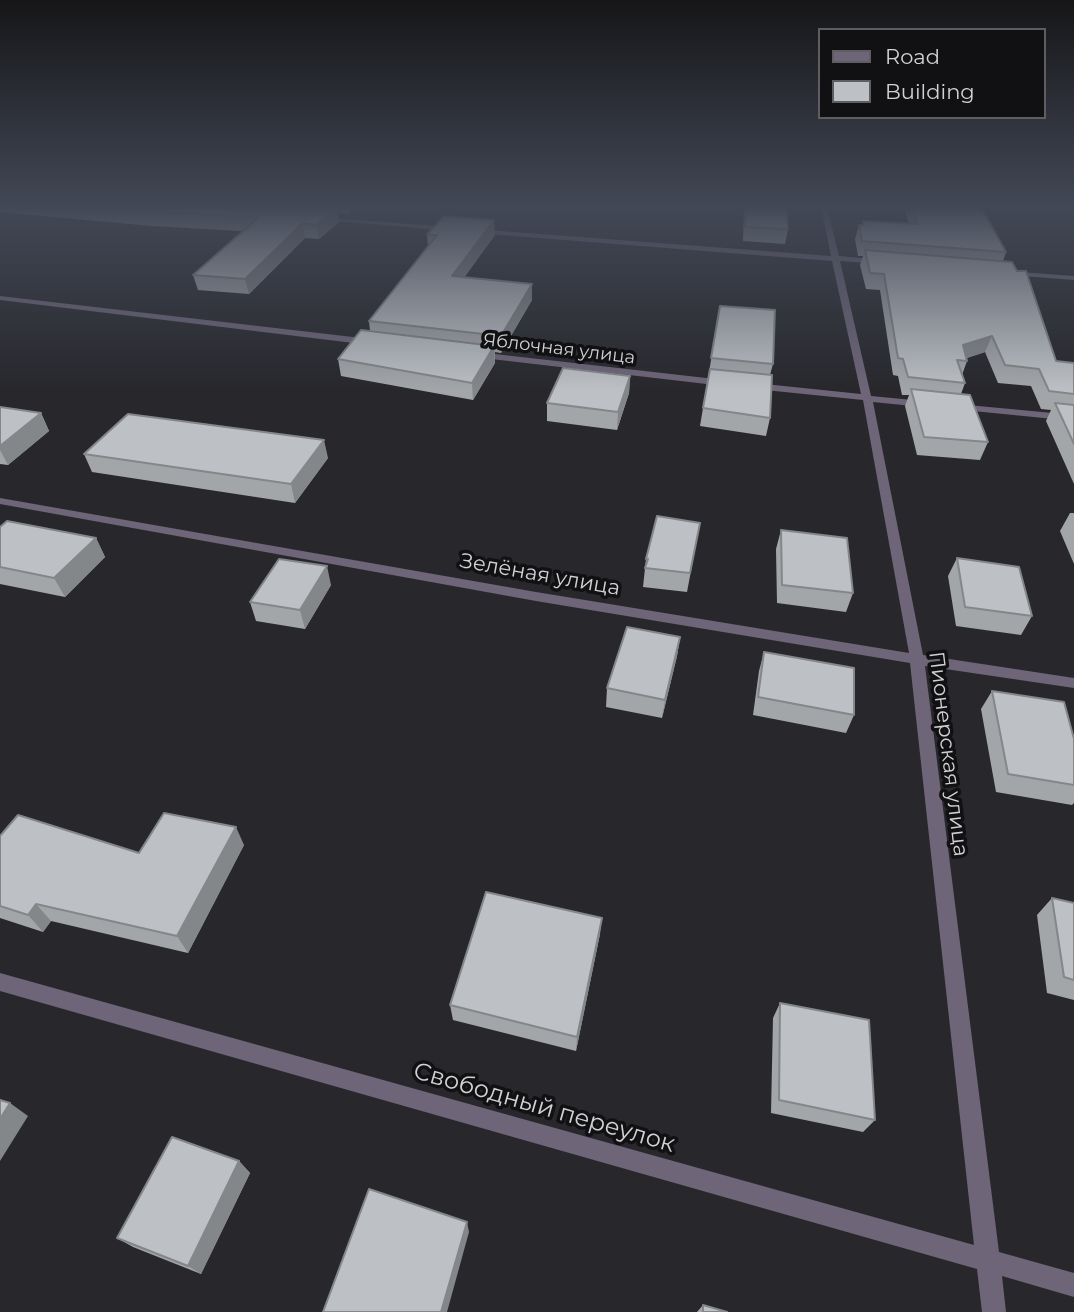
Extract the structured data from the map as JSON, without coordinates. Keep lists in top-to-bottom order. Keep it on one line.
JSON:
{"streets":{"street":["Яблочная улица","Зелёная улица","Пионерская улица","Свободный переулок"]},"crossings":[["Зелёная улица","Пионерская улица"],["Пионерская улица","Свободный переулок"]],"legend":["Road","Building"]}
